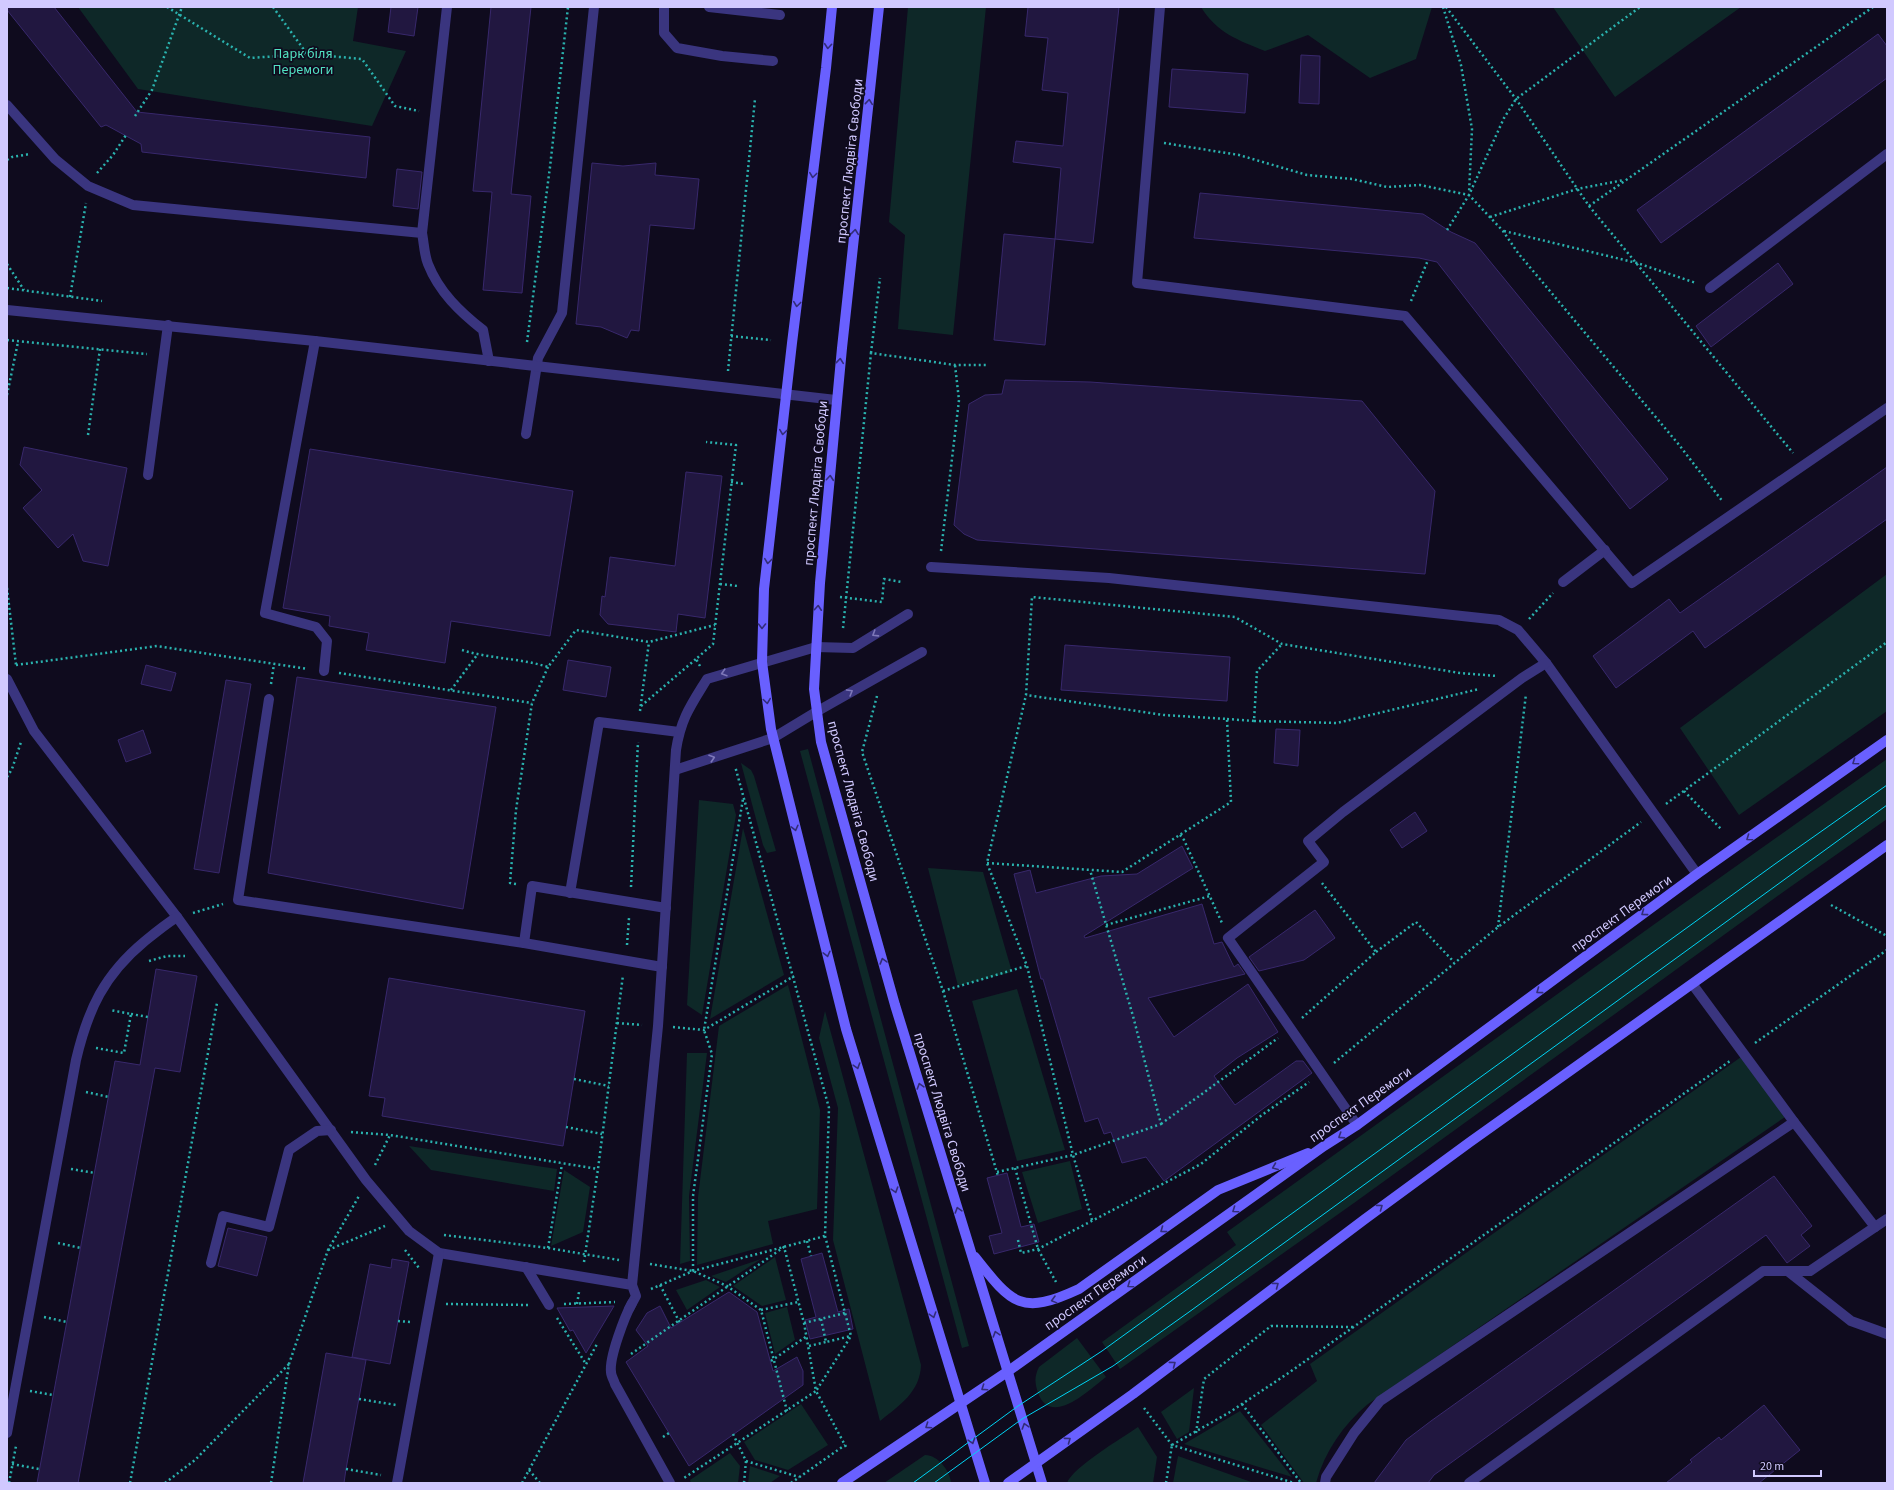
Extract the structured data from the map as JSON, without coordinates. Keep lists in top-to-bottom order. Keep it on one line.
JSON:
{"streets":{"main road":["проспект Людвіга Свободи","проспект Перемоги"]},"crossings":[["проспект Людвіга Свободи","проспект Перемоги"]],"parks":["Парк біля Перемоги"],"scale_bar":"20 m"}
